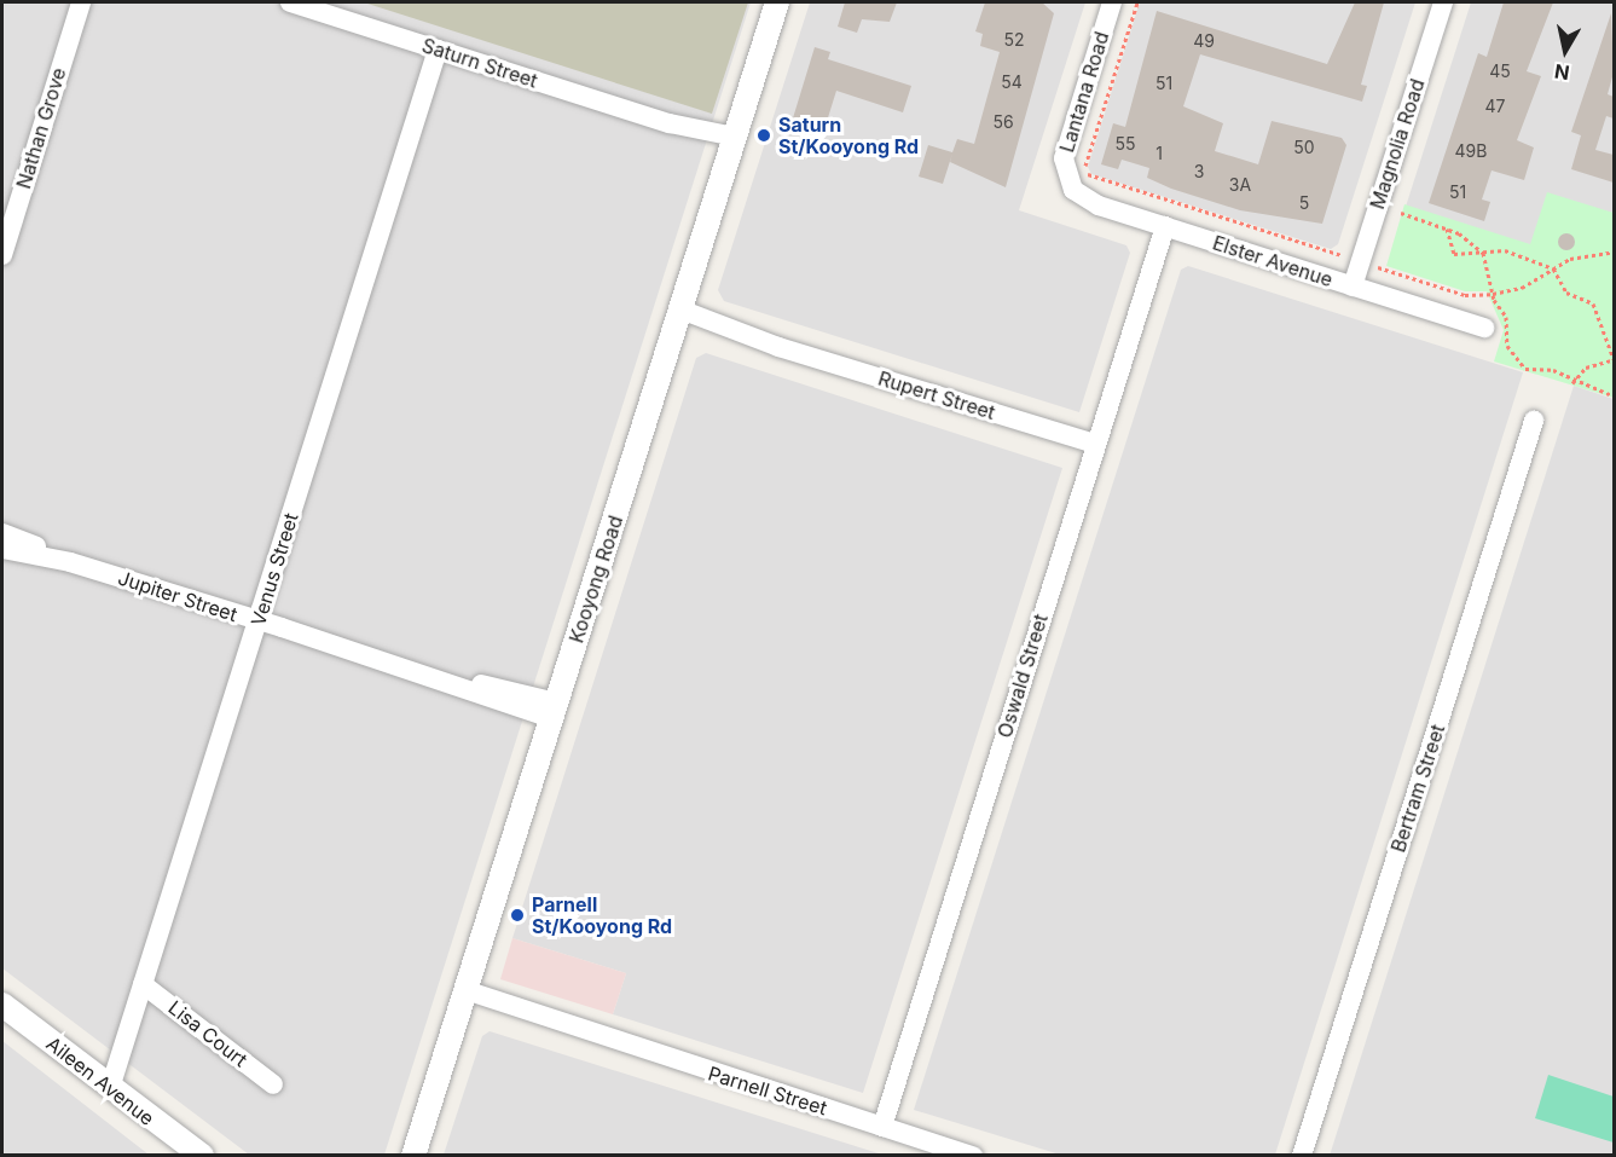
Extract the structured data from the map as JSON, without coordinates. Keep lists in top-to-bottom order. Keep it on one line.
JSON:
{"streets":{"street":["Saturn Street","Lantana Road","Nathan Grove","Magnolia Road","Elster Avenue","Rupert Street","Venus Street","Kooyong Road","Jupiter Street","Oswald Street","Bertram Street","Lisa Court","Aileen Avenue","Parnell Street"]},"crossings":[["Saturn Street","Venus Street"],["Saturn Street","Kooyong Road"],["Lantana Road","Elster Avenue"],["Magnolia Road","Elster Avenue"],["Elster Avenue","Oswald Street"],["Rupert Street","Kooyong Road"],["Rupert Street","Oswald Street"],["Venus Street","Jupiter Street"],["Venus Street","Lisa Court"],["Venus Street","Aileen Avenue"],["Kooyong Road","Jupiter Street"],["Kooyong Road","Parnell Street"],["Oswald Street","Parnell Street"]],"places":["Saturn St/Kooyong Rd","Parnell St/Kooyong Rd"],"house_numbers":["52","49","45","54","51","47","56","55","50","49B","1","3","3A","51","5"],"north":"bottom"}
